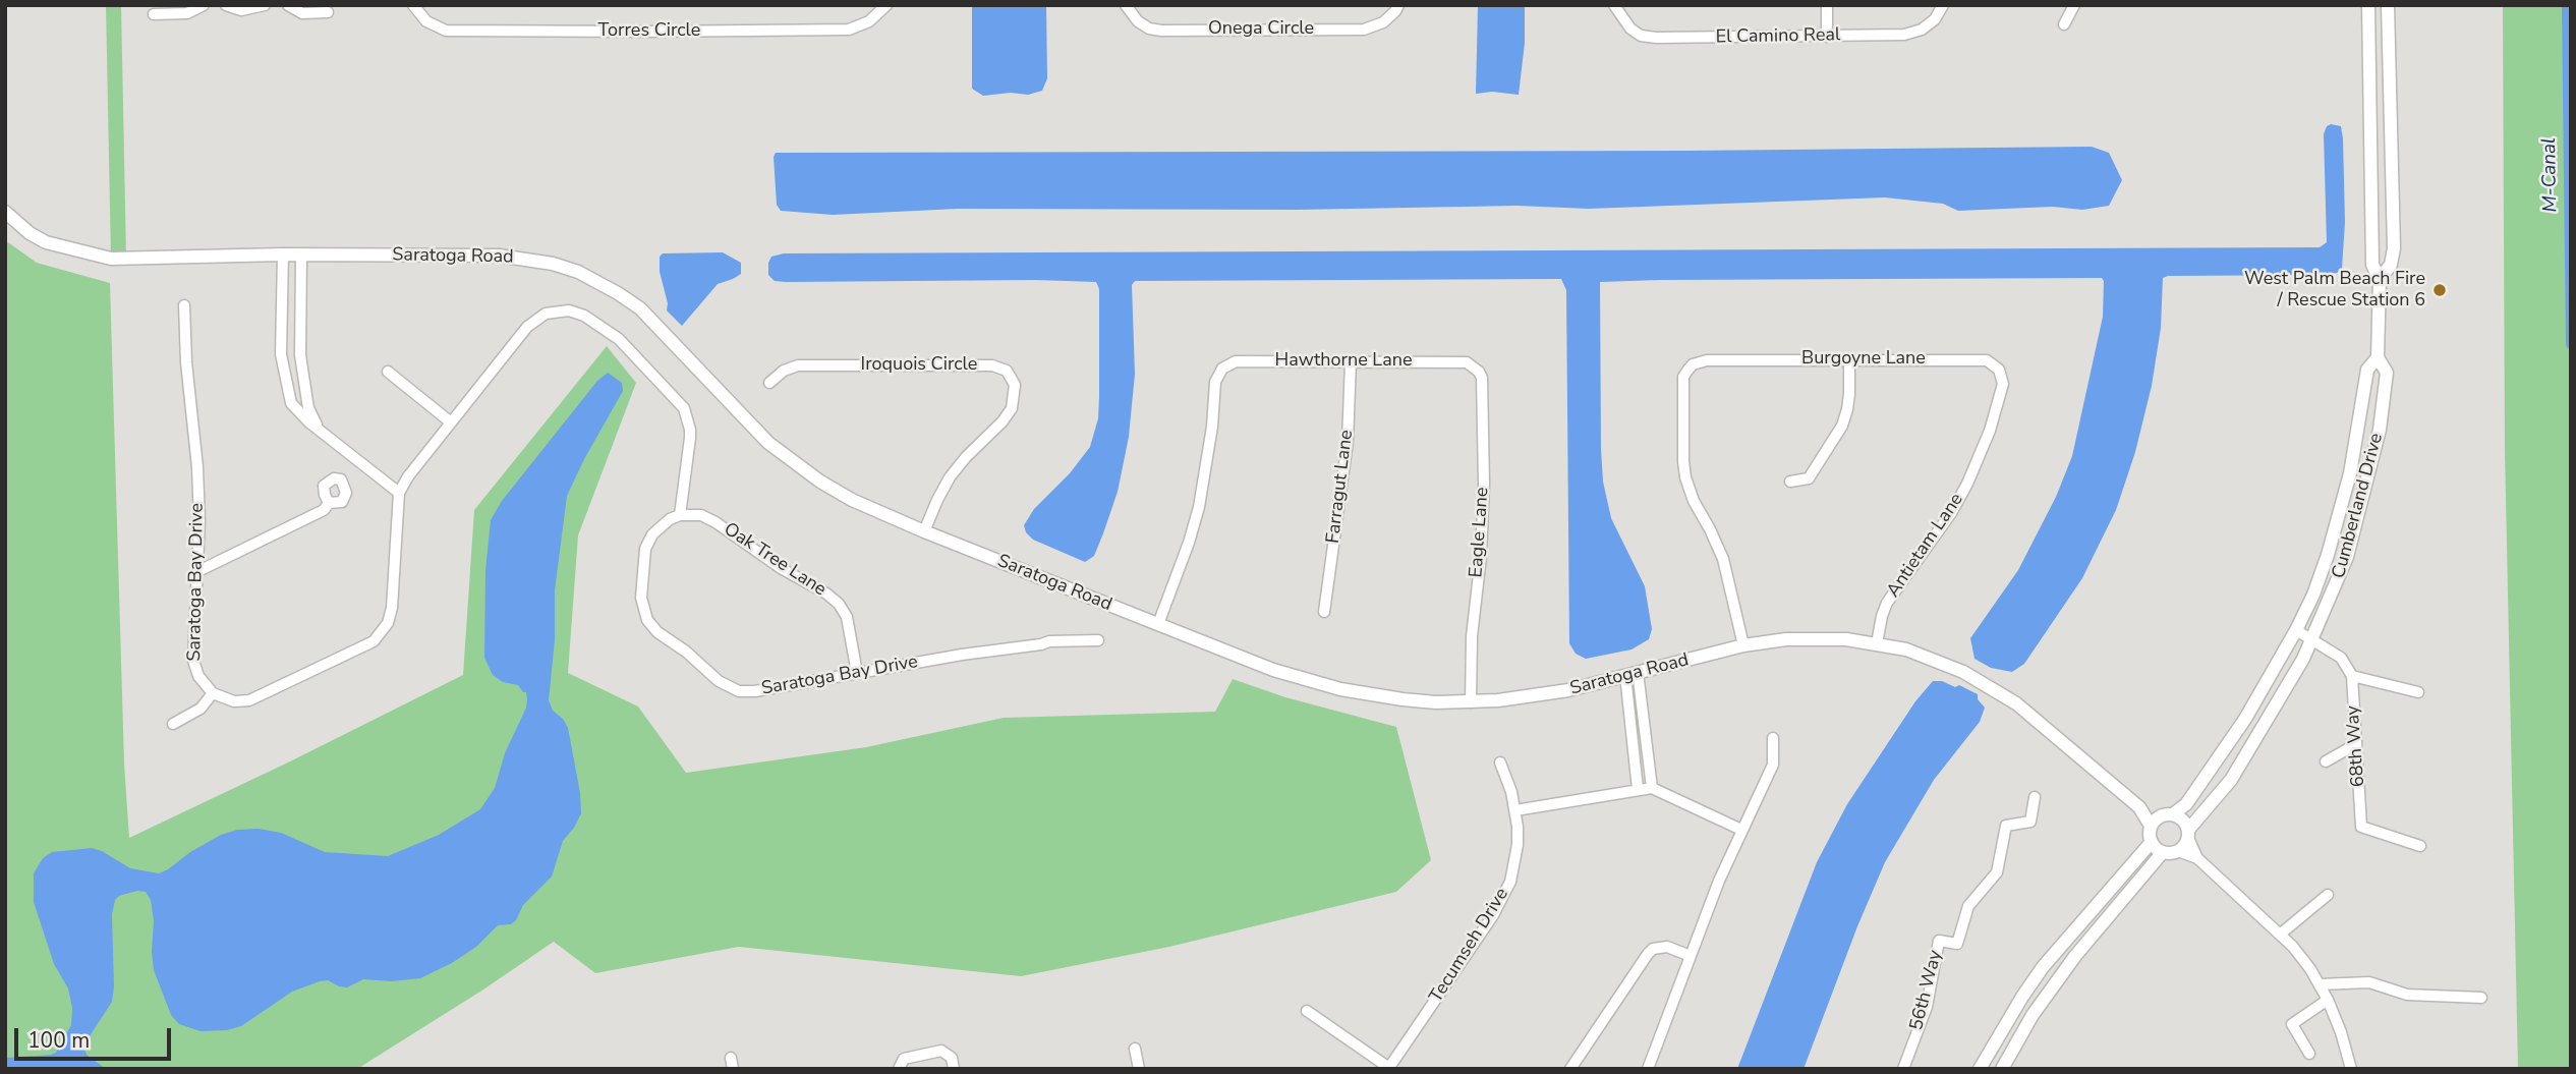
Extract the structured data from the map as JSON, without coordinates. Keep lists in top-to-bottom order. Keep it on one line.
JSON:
{"streets":{"street":["Onega Circle","Torres Circle","El Camino Real","Saratoga Road","Burgoyne Lane","Hawthorne Lane","Iroquois Circle","Farragut Lane","Cumberland Drive","Eagle Lane","Antietam Lane","Oak Tree Lane","Saratoga Bay Drive","68th Way","Tecumseh Drive","56th Way"]},"crossings":[["Saratoga Road","Burgoyne Lane"],["Saratoga Road","Hawthorne Lane"],["Saratoga Road","Iroquois Circle"],["Saratoga Road","Cumberland Drive"],["Saratoga Road","Eagle Lane"],["Saratoga Road","Antietam Lane"],["Burgoyne Lane","Antietam Lane"],["Hawthorne Lane","Farragut Lane"],["Hawthorne Lane","Eagle Lane"],["Oak Tree Lane","Saratoga Bay Drive"]],"water":["M-Canal"],"places":["West Palm Beach Fire / Rescue Station 6"],"scale_bar":"100 m"}
